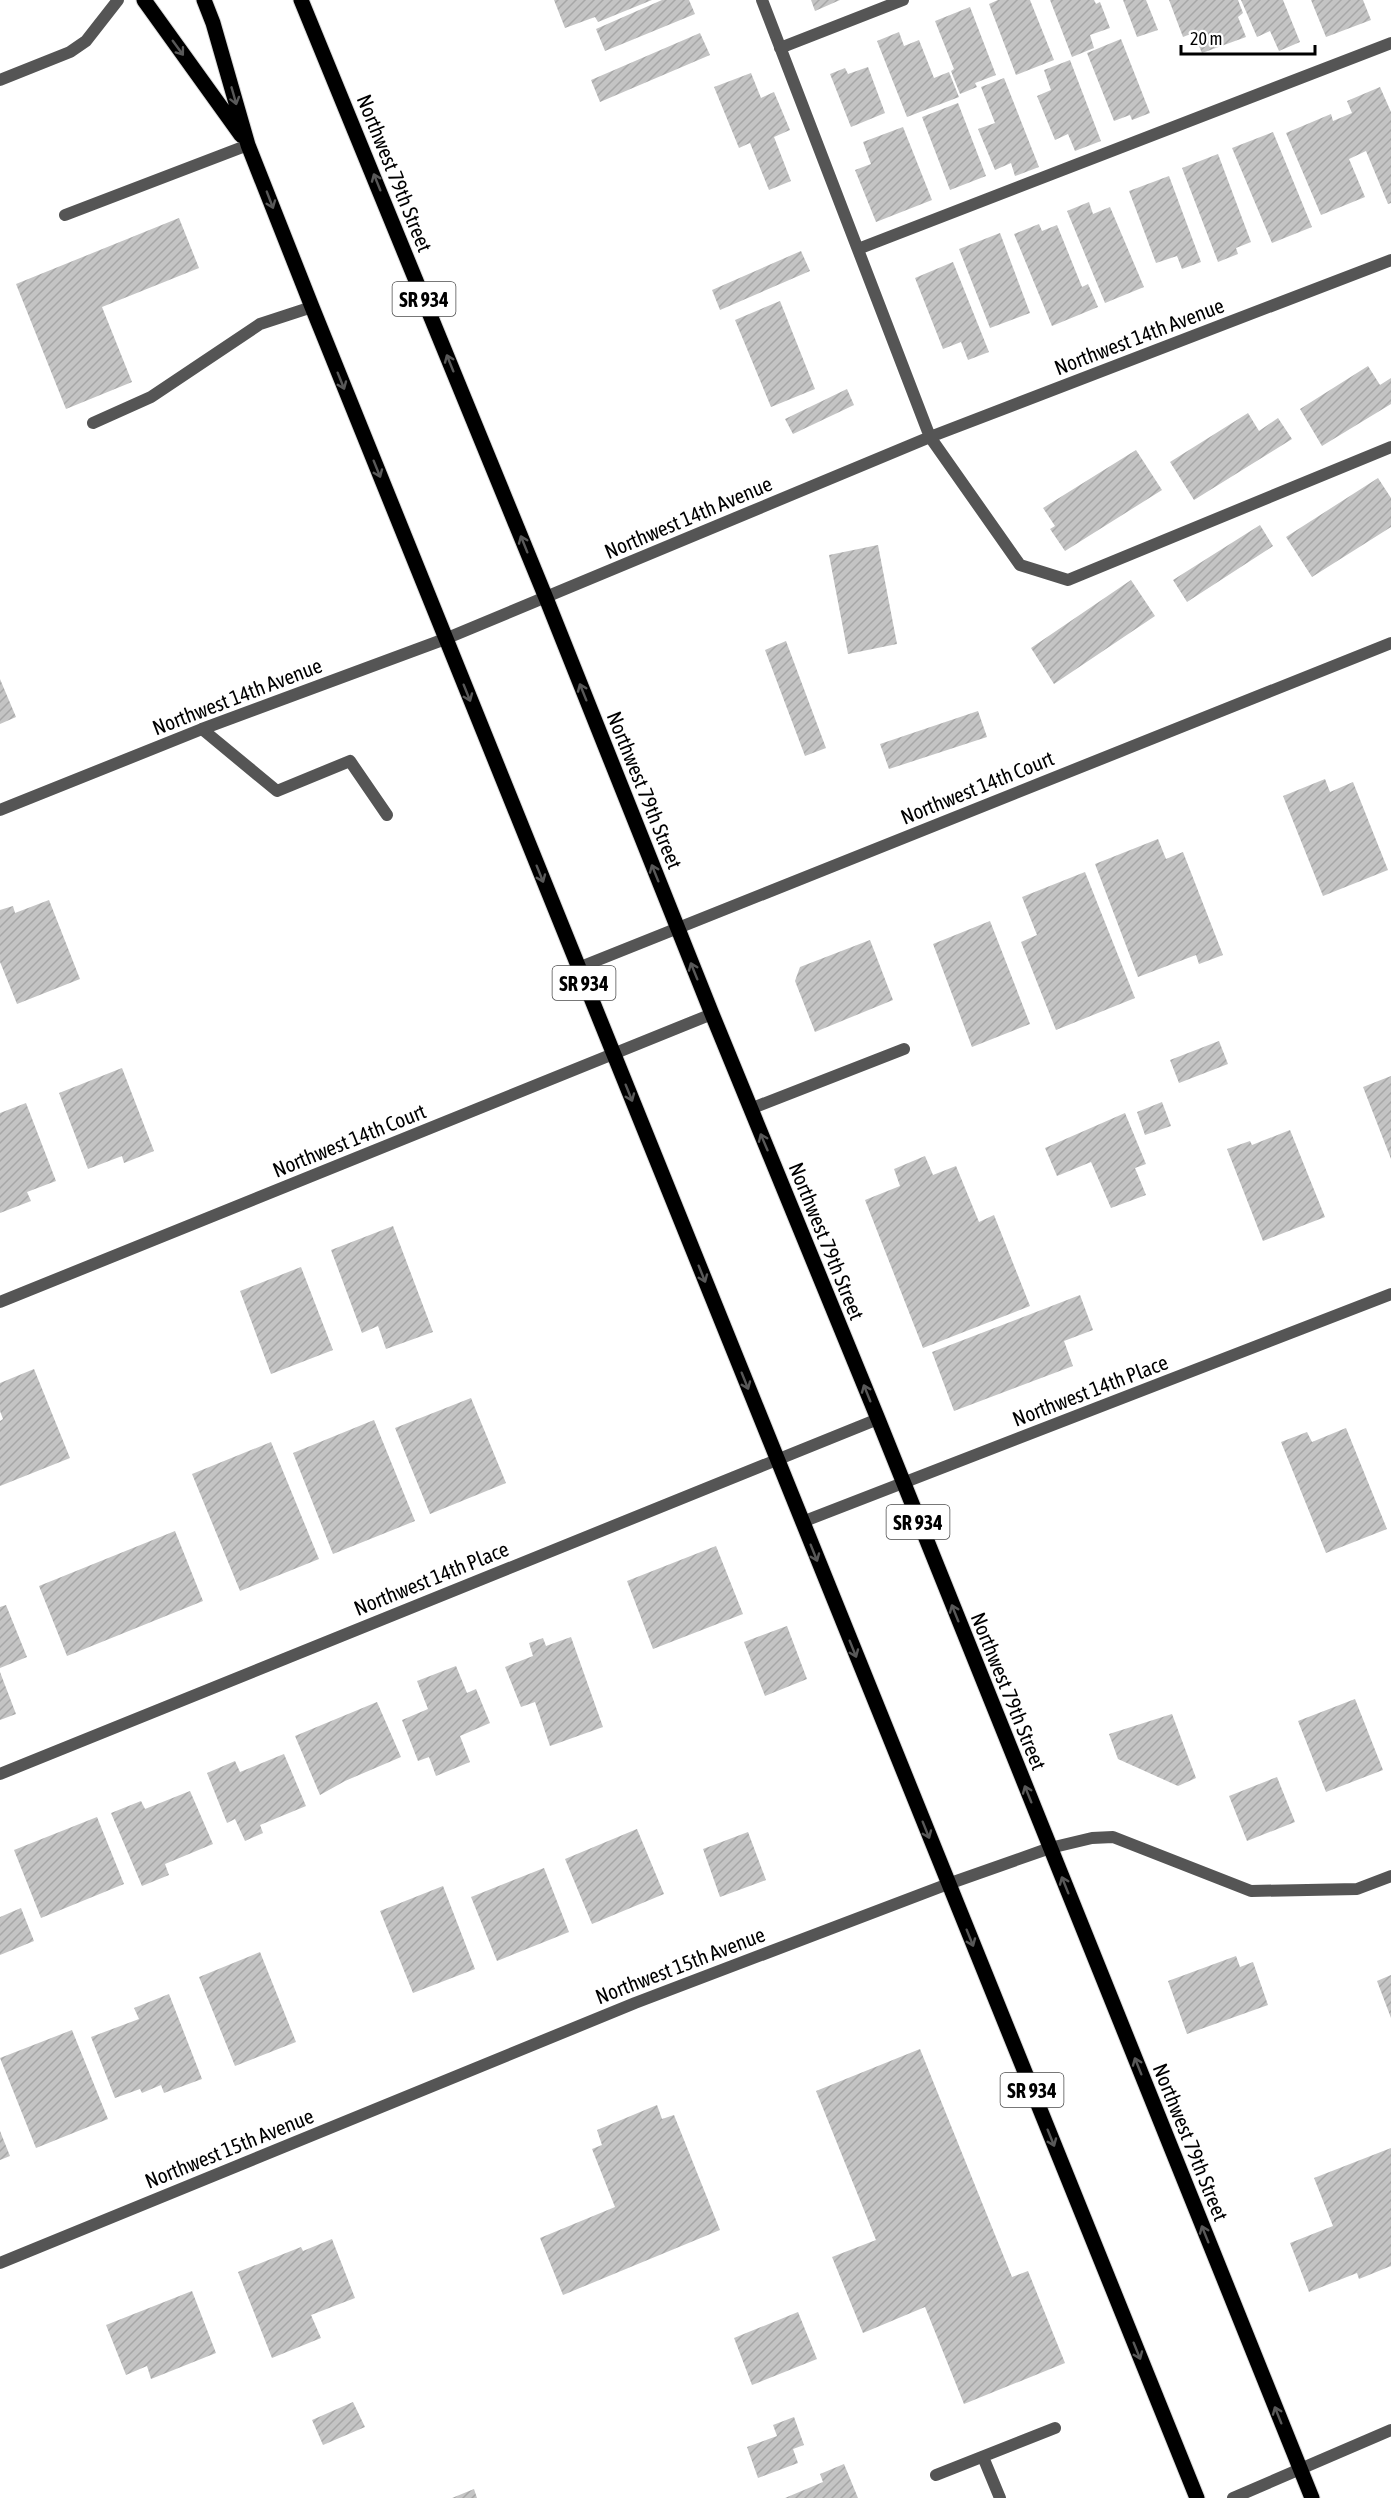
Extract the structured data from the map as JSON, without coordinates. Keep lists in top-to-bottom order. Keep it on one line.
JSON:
{"streets":{"main road":["Northwest 79th Street","SR 934"],"street":["Northwest 14th Avenue","Northwest 14th Court","Northwest 14th Place","Northwest 15th Avenue"]},"crossings":[["Northwest 79th Street","Northwest 14th Avenue"],["Northwest 79th Street","Northwest 14th Court"],["Northwest 79th Street","Northwest 14th Place"],["Northwest 79th Street","Northwest 15th Avenue"],["SR 934","Northwest 14th Avenue"],["SR 934","Northwest 14th Court"],["SR 934","Northwest 14th Place"],["SR 934","Northwest 15th Avenue"]],"scale_bar":"20 m"}
